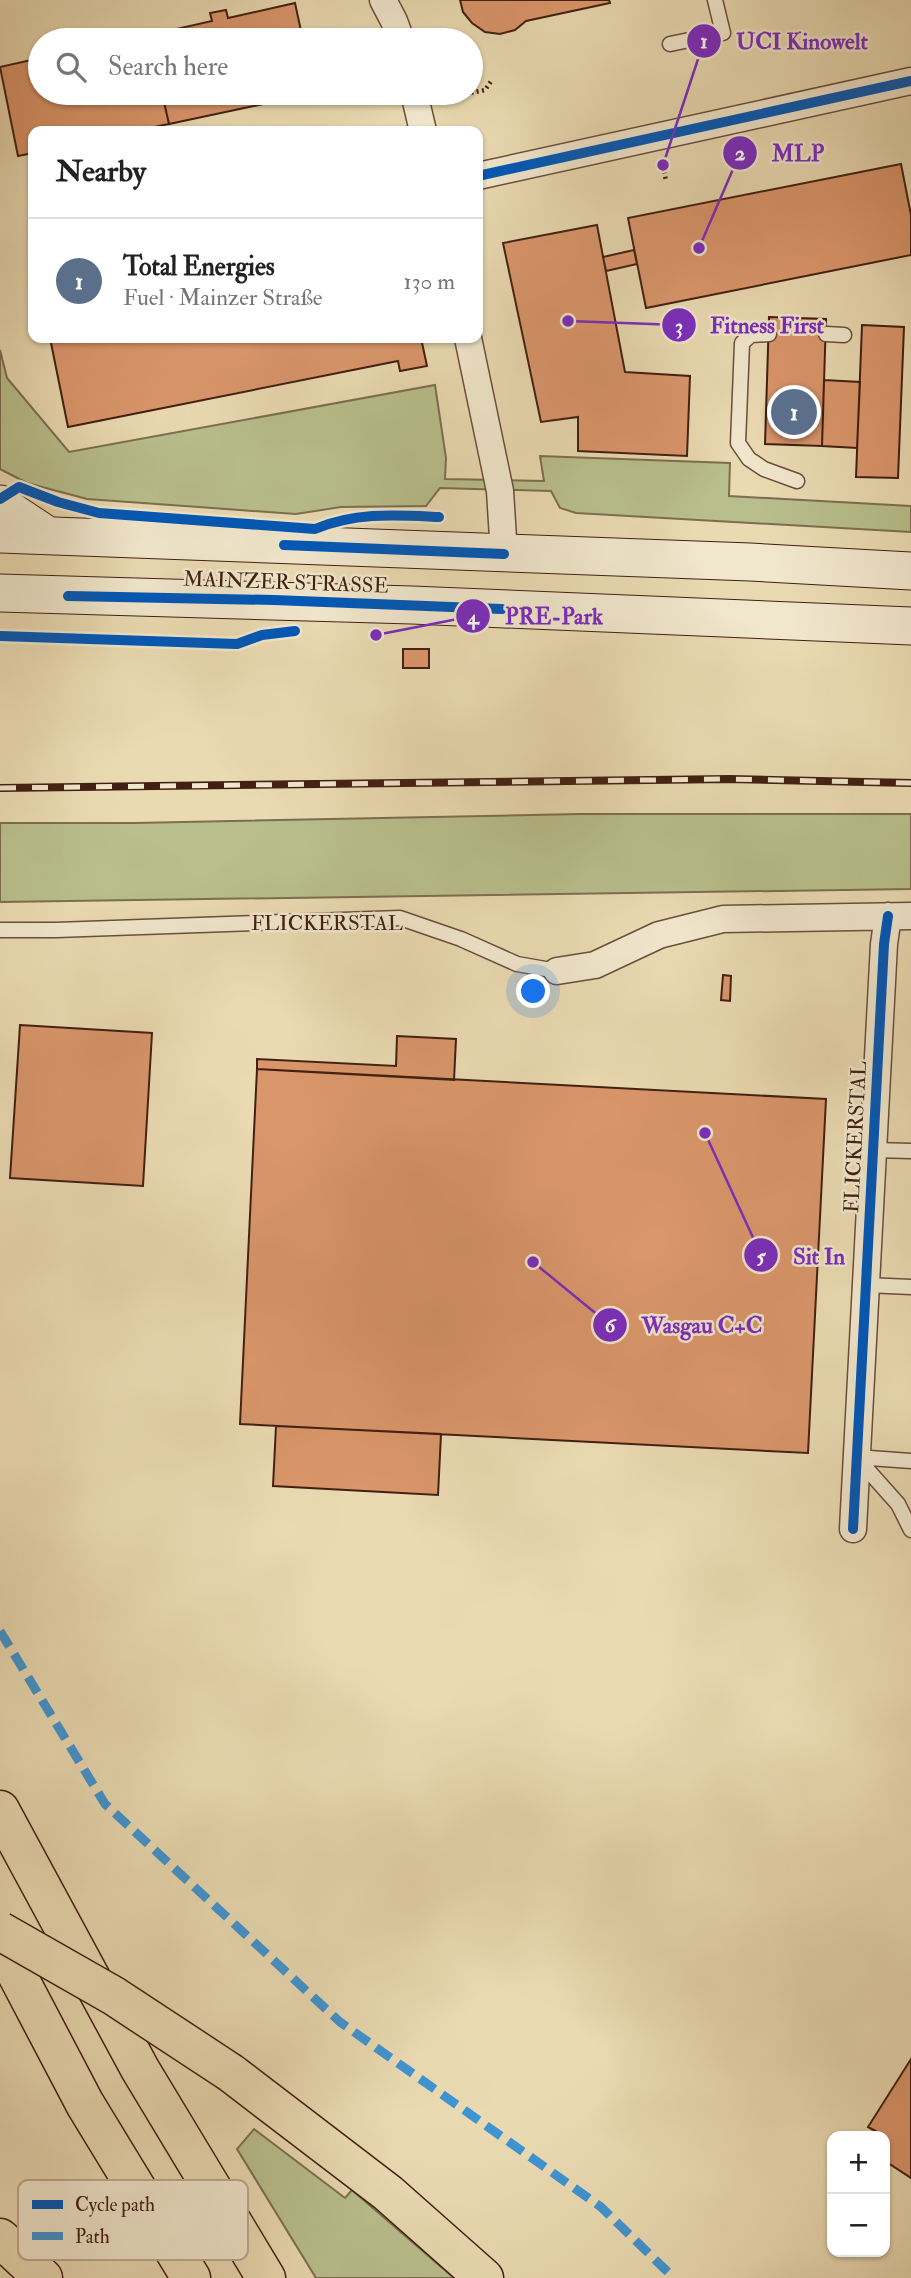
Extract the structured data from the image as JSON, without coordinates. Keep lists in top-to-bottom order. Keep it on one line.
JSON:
{"streets":{"main road":["MAINZER STRASSE"],"street":["FLICKERSTAL"]},"places":["UCI Kinowelt","MLP","Fitness First","PRE-Park","Sit In","Wasgau C+C"],"legend":["Cycle path","Path"],"page":{"search":"Search here","heading":"Nearby","list":[{"mark":"1","name":"Total Energies","note":"Fuel · Mainzer Straße","value":"130 m"}],"pins":"1","map_buttons":["+","−"]}}
